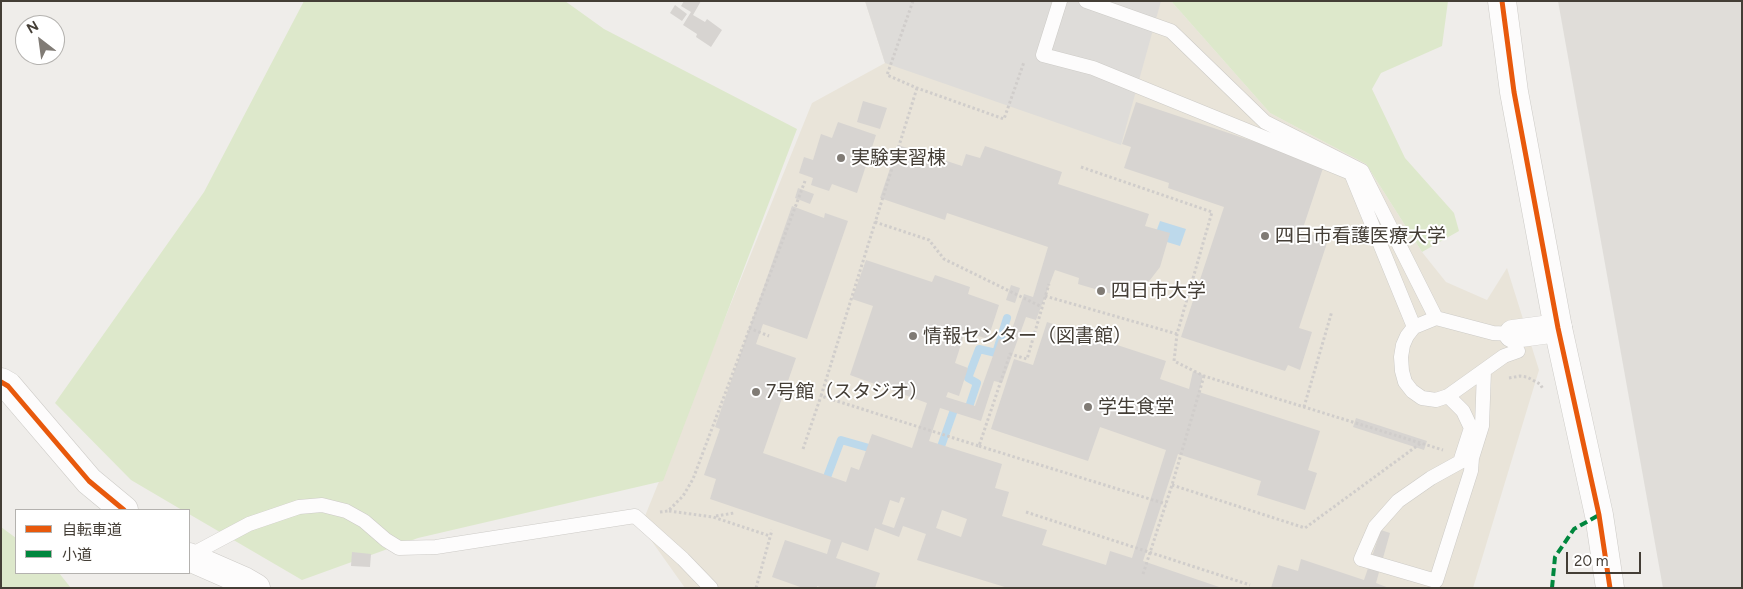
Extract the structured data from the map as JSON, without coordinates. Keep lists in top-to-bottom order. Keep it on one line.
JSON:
{"places":["実験実習棟","四日市看護医療大学","四日市大学","情報センター（図書館）","7号館（スタジオ）","学生食堂"],"legend":["自転車道","小道"],"scale_bar":"20 m","north":"top left"}
